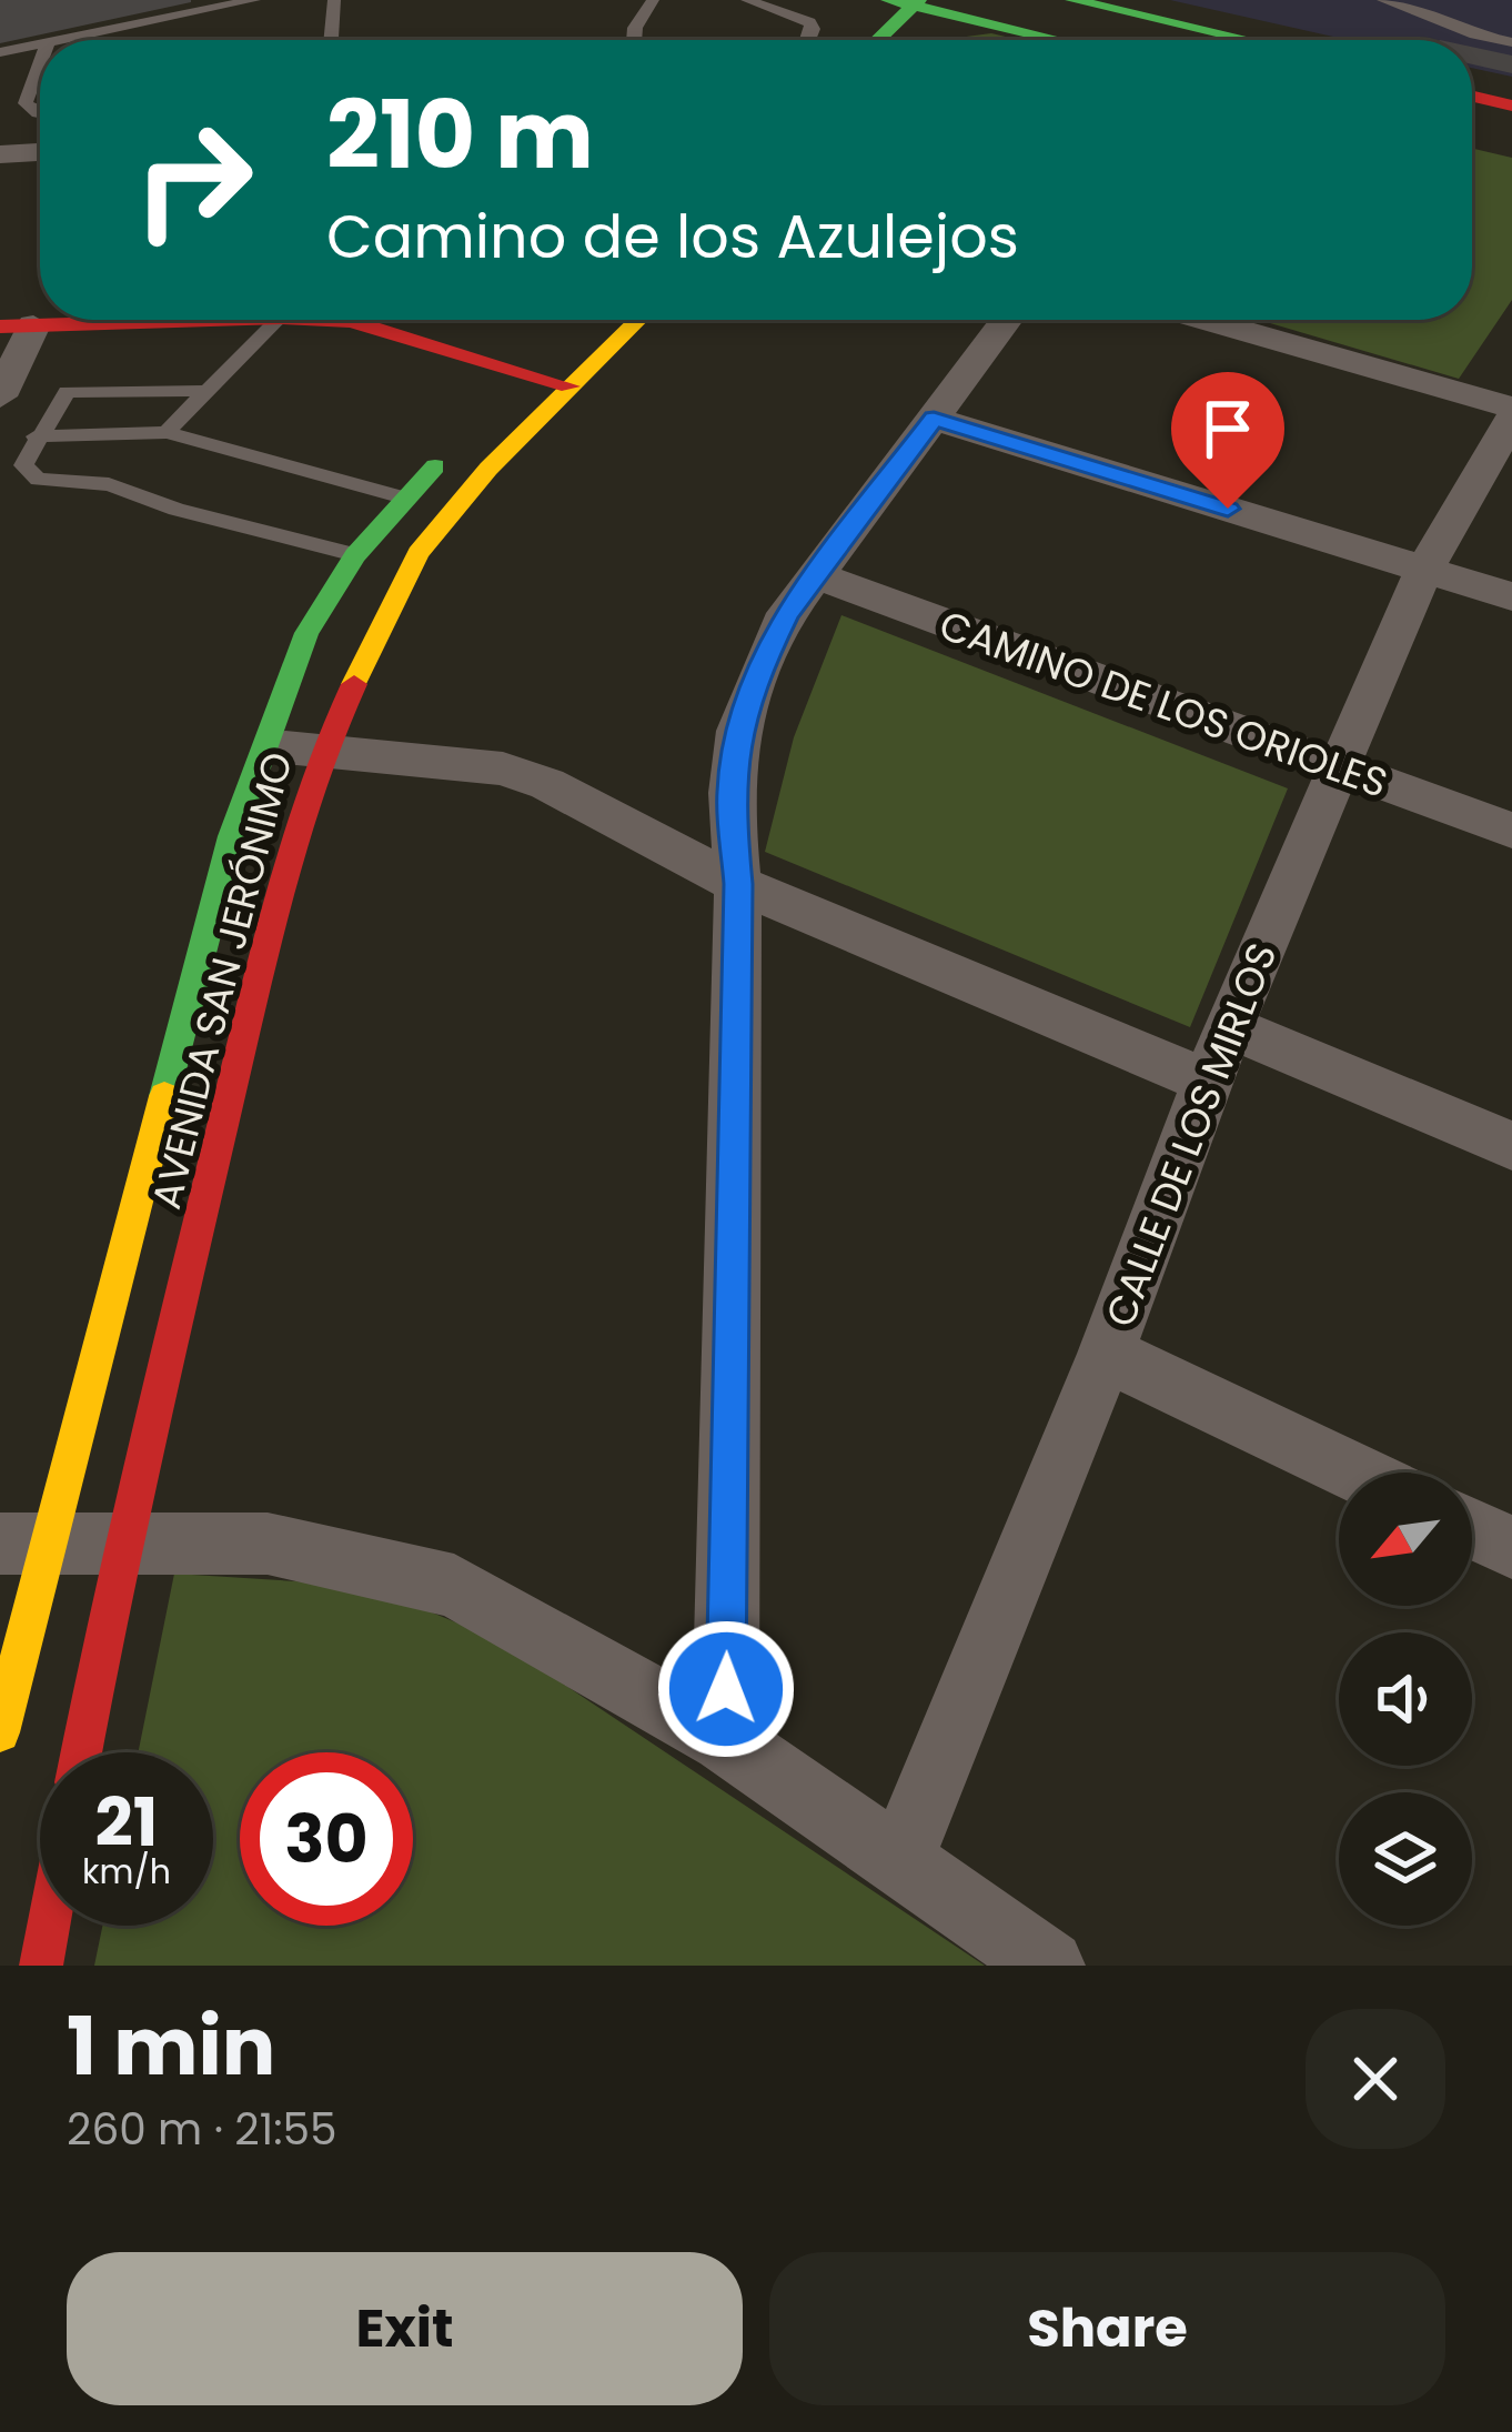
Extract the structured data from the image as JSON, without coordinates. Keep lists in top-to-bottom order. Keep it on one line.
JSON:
{"streets":{"street":["CAMINO DE LOS ORIOLES","AVENIDA SAN JERÓNIMO","CALLE DE LOS MIRLOS"]},"crossings":[["CAMINO DE LOS ORIOLES","CALLE DE LOS MIRLOS"]],"north":"bottom left","page":{"turn":["210 m","Camino de los Azulejos"],"speed":"21 km/h","limit":"30","heading":["1 min","260 m · 21:55"],"buttons":["Exit","Share"]}}
